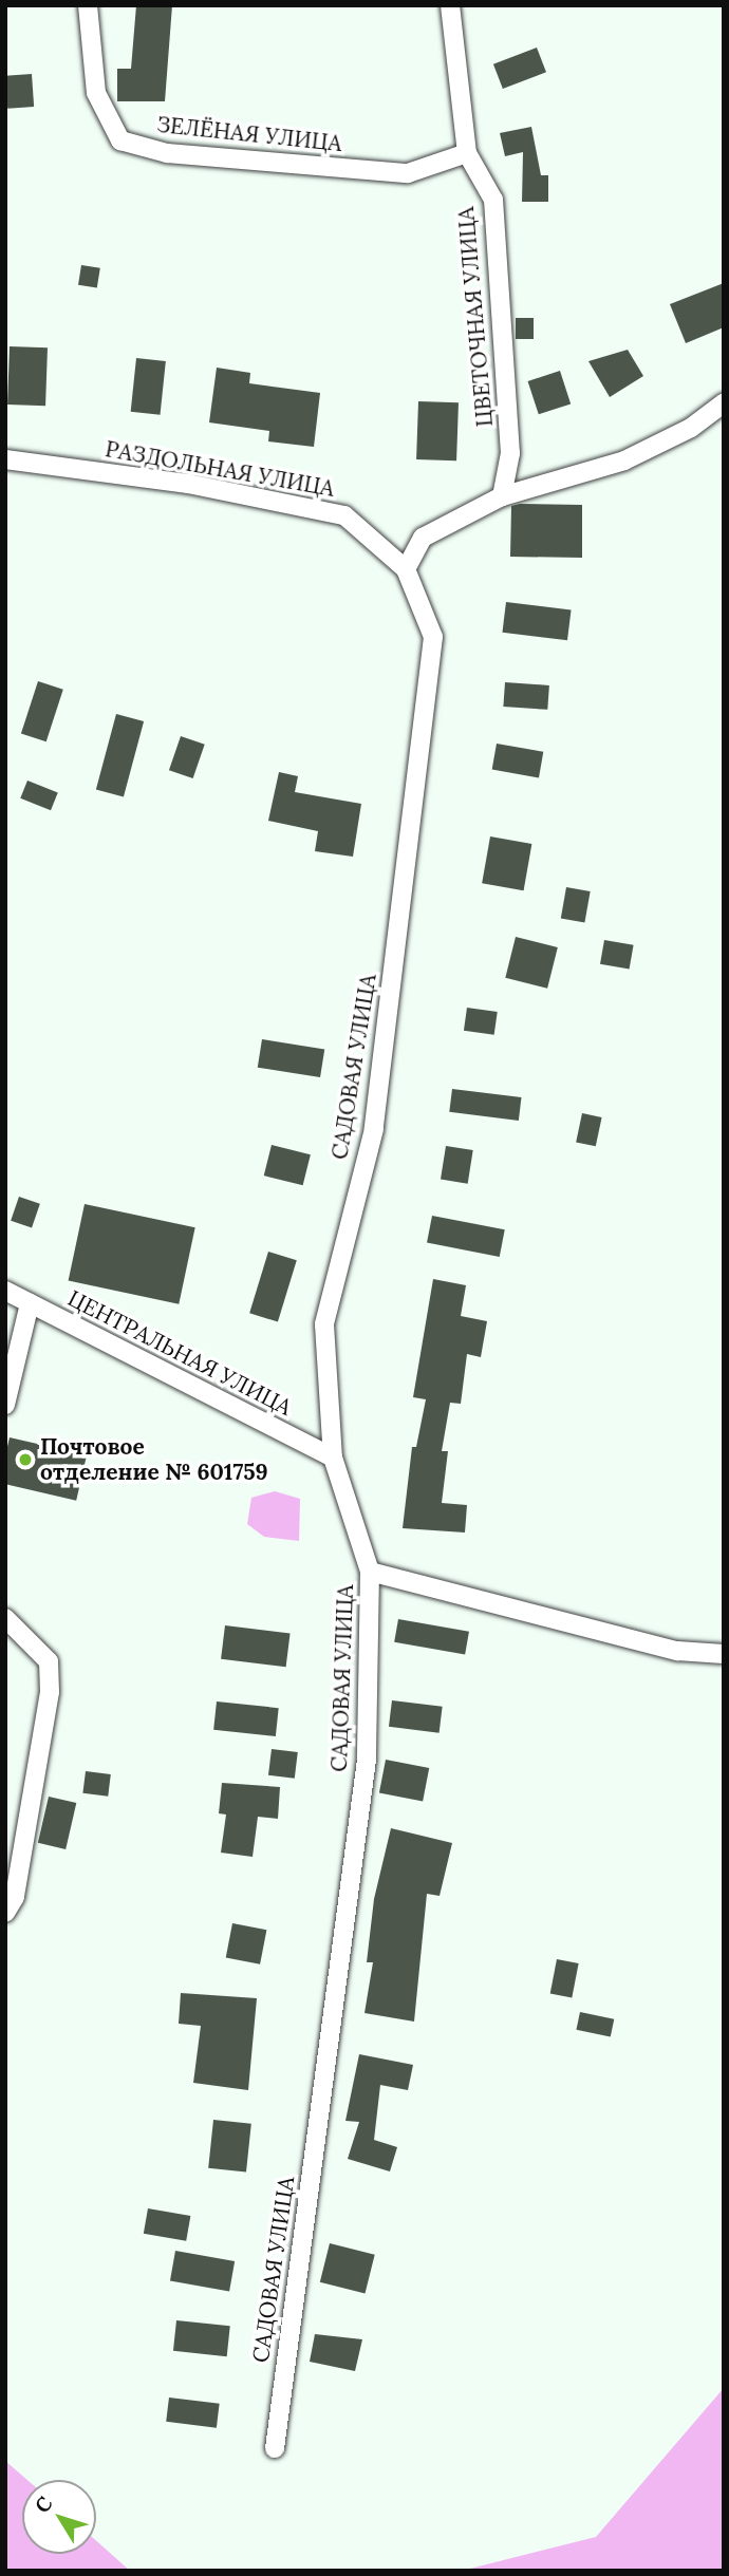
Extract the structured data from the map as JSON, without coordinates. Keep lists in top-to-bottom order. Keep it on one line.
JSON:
{"streets":{"street":["ЗЕЛЁНАЯ УЛИЦА","ЦВЕТОЧНАЯ УЛИЦА","РАЗДОЛЬНАЯ УЛИЦА","САДОВАЯ УЛИЦА","ЦЕНТРАЛЬНАЯ УЛИЦА"]},"crossings":[["ЗЕЛЁНАЯ УЛИЦА","ЦВЕТОЧНАЯ УЛИЦА"],["РАЗДОЛЬНАЯ УЛИЦА","САДОВАЯ УЛИЦА"],["САДОВАЯ УЛИЦА","ЦЕНТРАЛЬНАЯ УЛИЦА"]],"places":["Почтовое отделение № 601759"],"north":"top left"}
